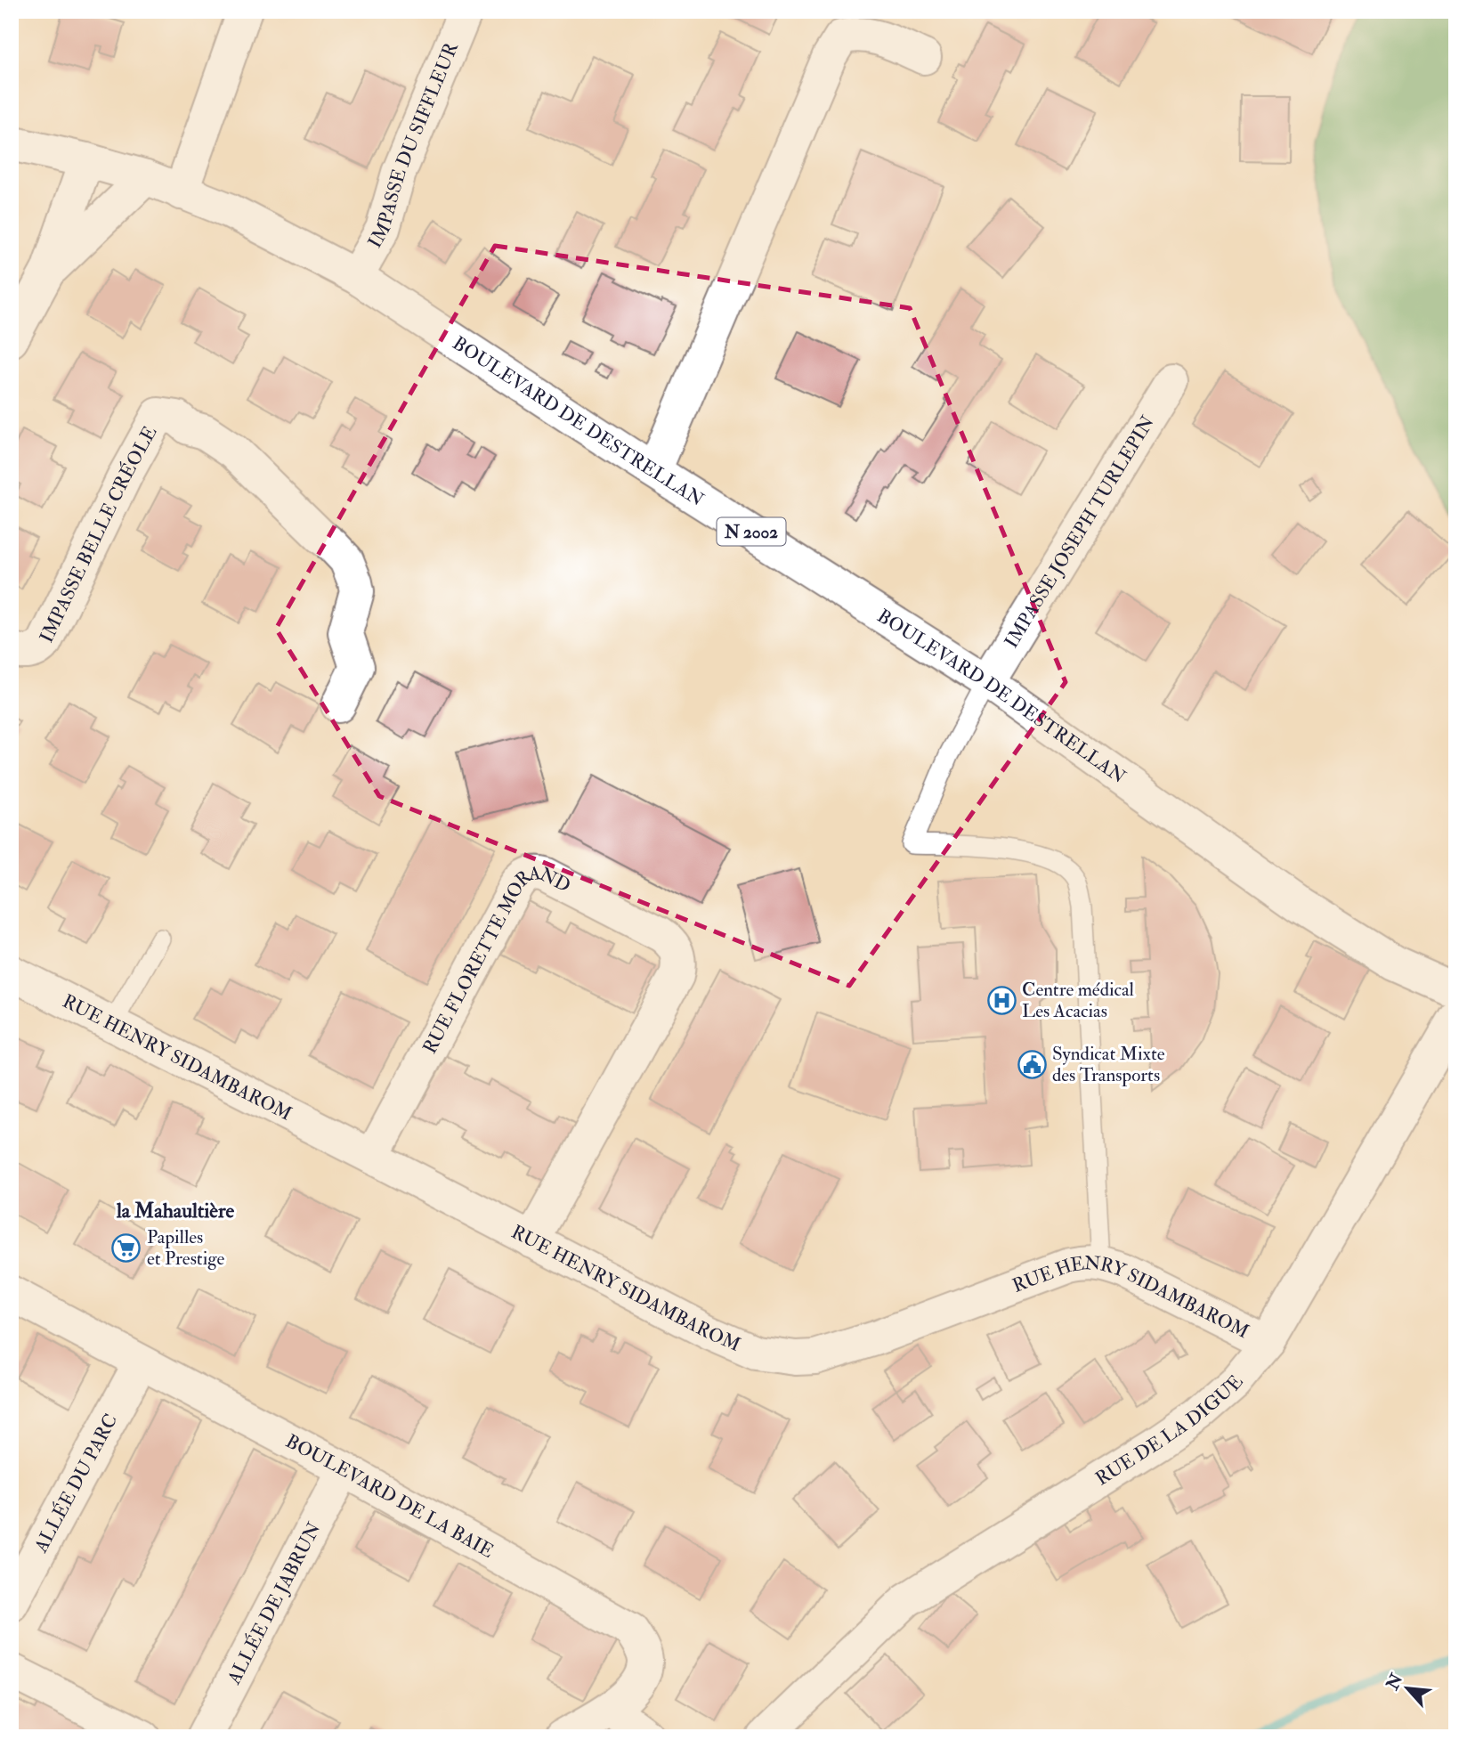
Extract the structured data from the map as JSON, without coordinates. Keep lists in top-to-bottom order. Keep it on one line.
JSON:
{"streets":{"street":["IMPASSE DU SIFFLEUR","BOULEVARD DE DESTRELLAN","N 2002","IMPASSE JOSEPH TURLEPIN","IMPASSE BELLE CRÉOLE","RUE FLORETTE MORAND","RUE HENRY SIDAMBAROM","RUE DE LA DIGUE","ALLÉE DU PARC","BOULEVARD DE LA BAIE","ALLÉE DE JABRUN"]},"crossings":[["IMPASSE DU SIFFLEUR","BOULEVARD DE DESTRELLAN"],["BOULEVARD DE DESTRELLAN","IMPASSE JOSEPH TURLEPIN"],["RUE FLORETTE MORAND","RUE HENRY SIDAMBAROM"],["RUE HENRY SIDAMBAROM","RUE DE LA DIGUE"],["ALLÉE DU PARC","BOULEVARD DE LA BAIE"],["BOULEVARD DE LA BAIE","ALLÉE DE JABRUN"]],"districts":["la Mahaultière"],"places":{"hospital":["Centre médical Les Acacias"],"public building":["Syndicat Mixte des Transports"],"supermarket":["Papilles et Prestige"]},"north":"top left"}
